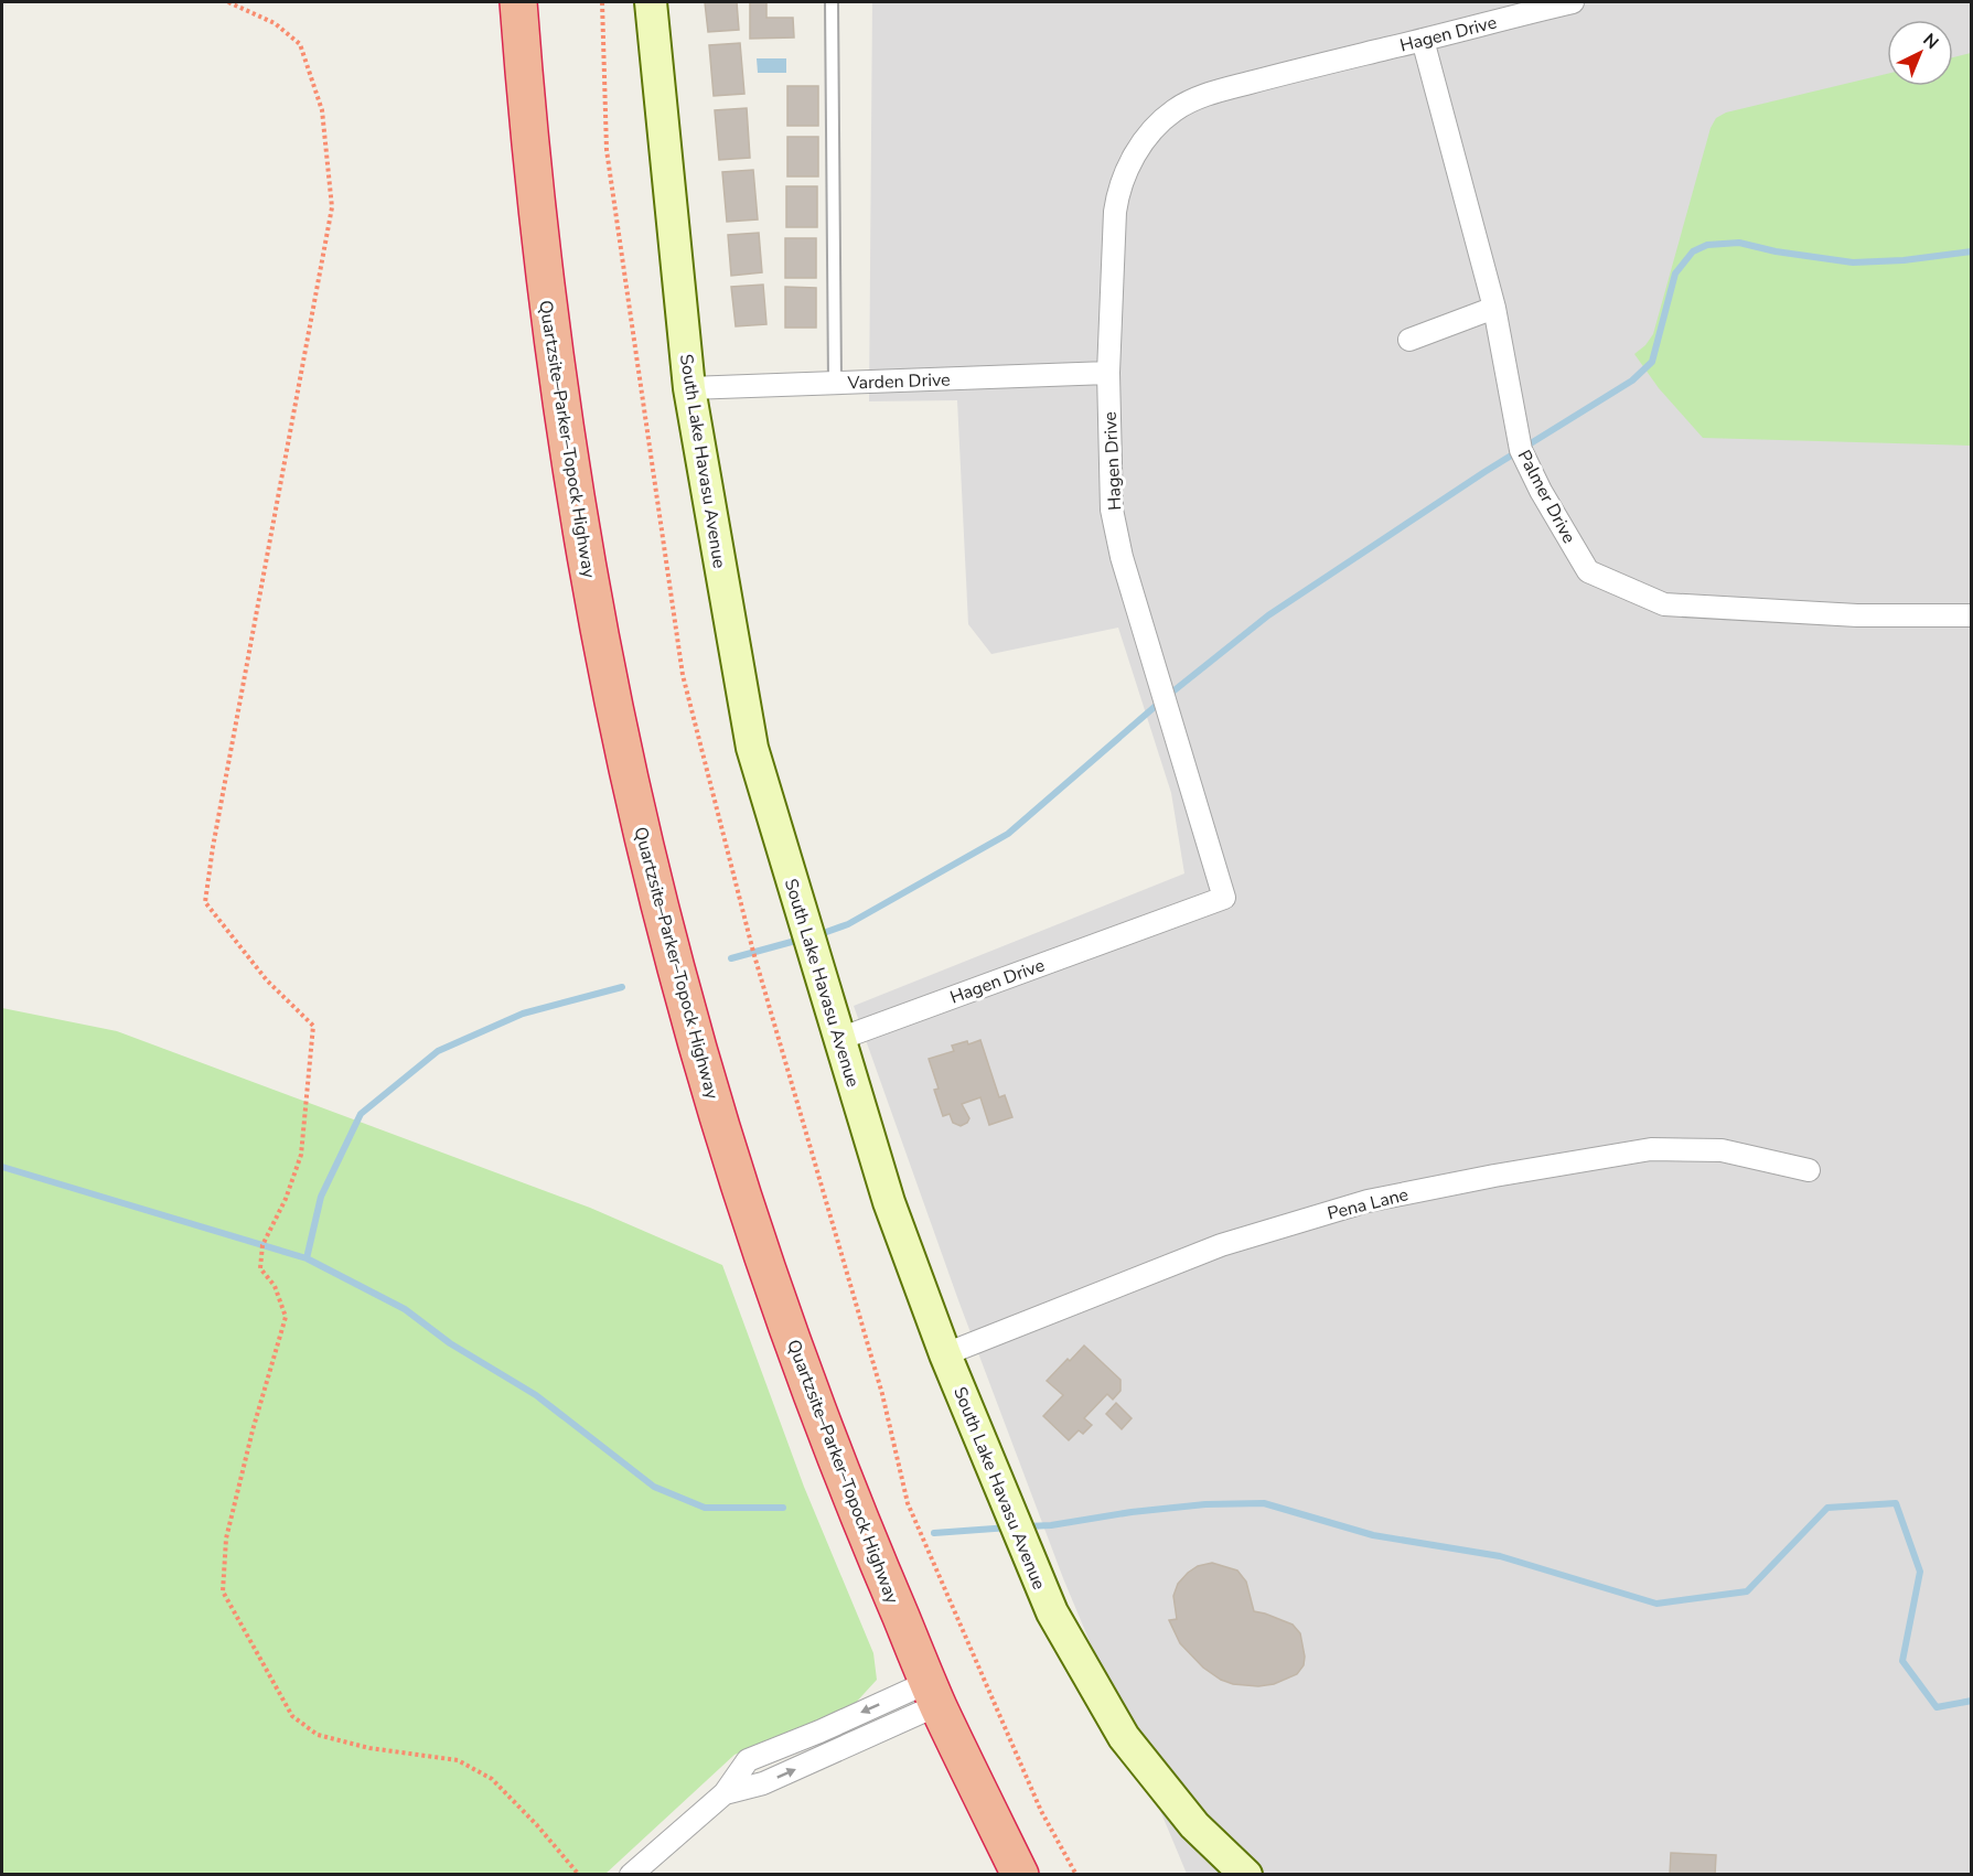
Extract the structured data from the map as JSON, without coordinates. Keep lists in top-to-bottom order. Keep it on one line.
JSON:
{"streets":{"highway":["Quartzsite–Parker–Topock Highway"],"main road":["South Lake Havasu Avenue"],"street":["Hagen Drive","Varden Drive","Palmer Drive","Pena Lane"]},"crossings":[["Hagen Drive","Varden Drive"],["Hagen Drive","South Lake Havasu Avenue"],["Hagen Drive","Palmer Drive"],["Varden Drive","South Lake Havasu Avenue"],["South Lake Havasu Avenue","Pena Lane"]],"north":"top right"}
